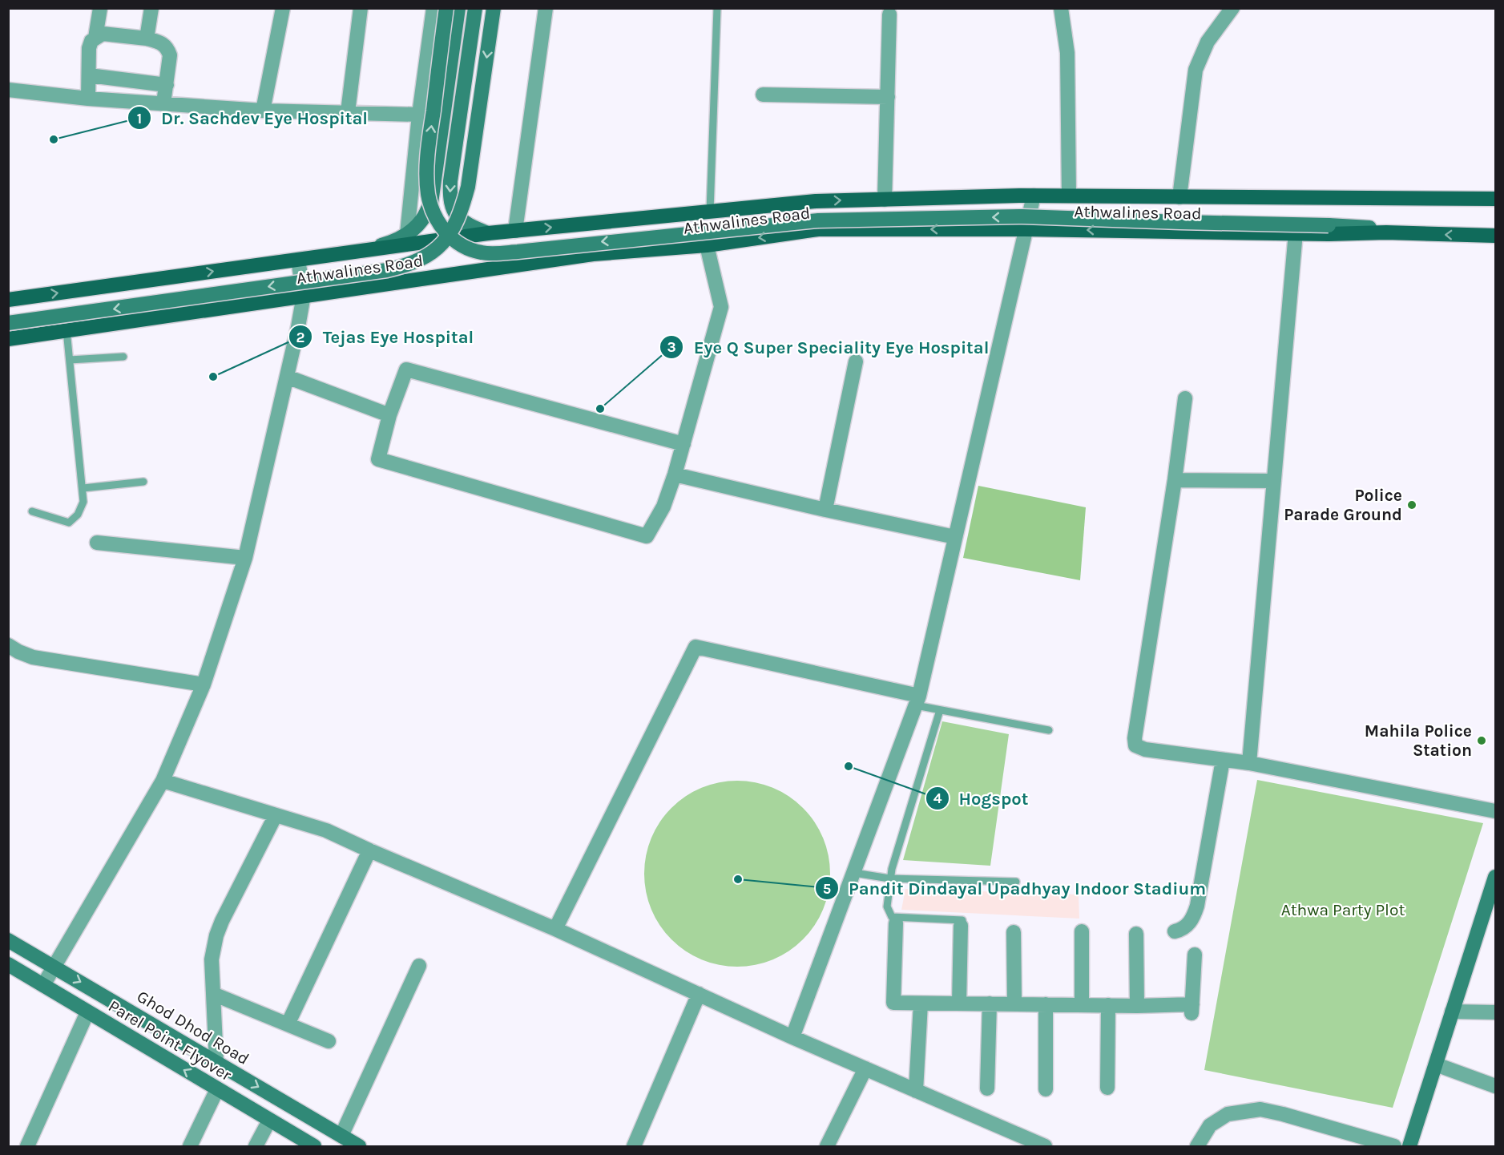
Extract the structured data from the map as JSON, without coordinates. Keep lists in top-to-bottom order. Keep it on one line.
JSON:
{"streets":{"main road":["Athwalines Road","Ghod Dhod Road","Parel Point Flyover"]},"one_way":["Ghod Dhod Road","Parel Point Flyover"],"parks":["Athwa Party Plot"],"places":["Dr. Sachdev Eye Hospital","Tejas Eye Hospital","Eye Q Super Speciality Eye Hospital","Police Parade Ground","Mahila Police Station","Hogspot","Pandit Dindayal Upadhyay Indoor Stadium"]}
